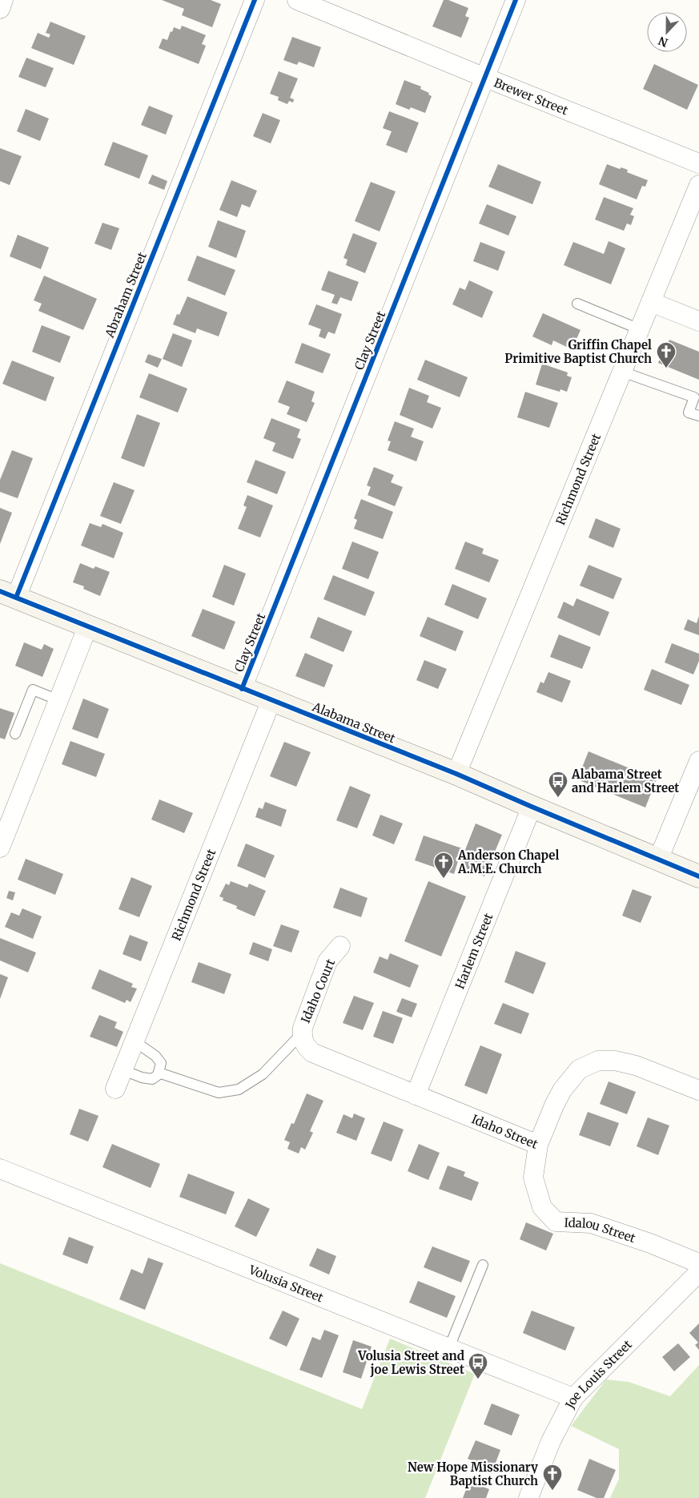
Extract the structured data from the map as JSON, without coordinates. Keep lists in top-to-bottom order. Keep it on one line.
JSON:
{"streets":{"street":["Brewer Street","Abraham Street","Clay Street","Richmond Street","Alabama Street","Harlem Street","Idaho Court","Idaho Street","Idalou Street","Volusia Street","Joe Louis Street"]},"crossings":[["Brewer Street","Clay Street"],["Abraham Street","Alabama Street"],["Clay Street","Alabama Street"],["Richmond Street","Alabama Street"],["Alabama Street","Harlem Street"],["Harlem Street","Idaho Street"],["Idaho Court","Idaho Street"],["Idaho Street","Idalou Street"],["Volusia Street","Joe Louis Street"]],"places":{"church":["Griffin Chapel Primitive Baptist Church","Anderson Chapel A.M.E. Church","New Hope Missionary Baptist Church"],"bus stop":["Alabama Street and Harlem Street","Volusia Street and joe Lewis Street"]},"north":"bottom"}
